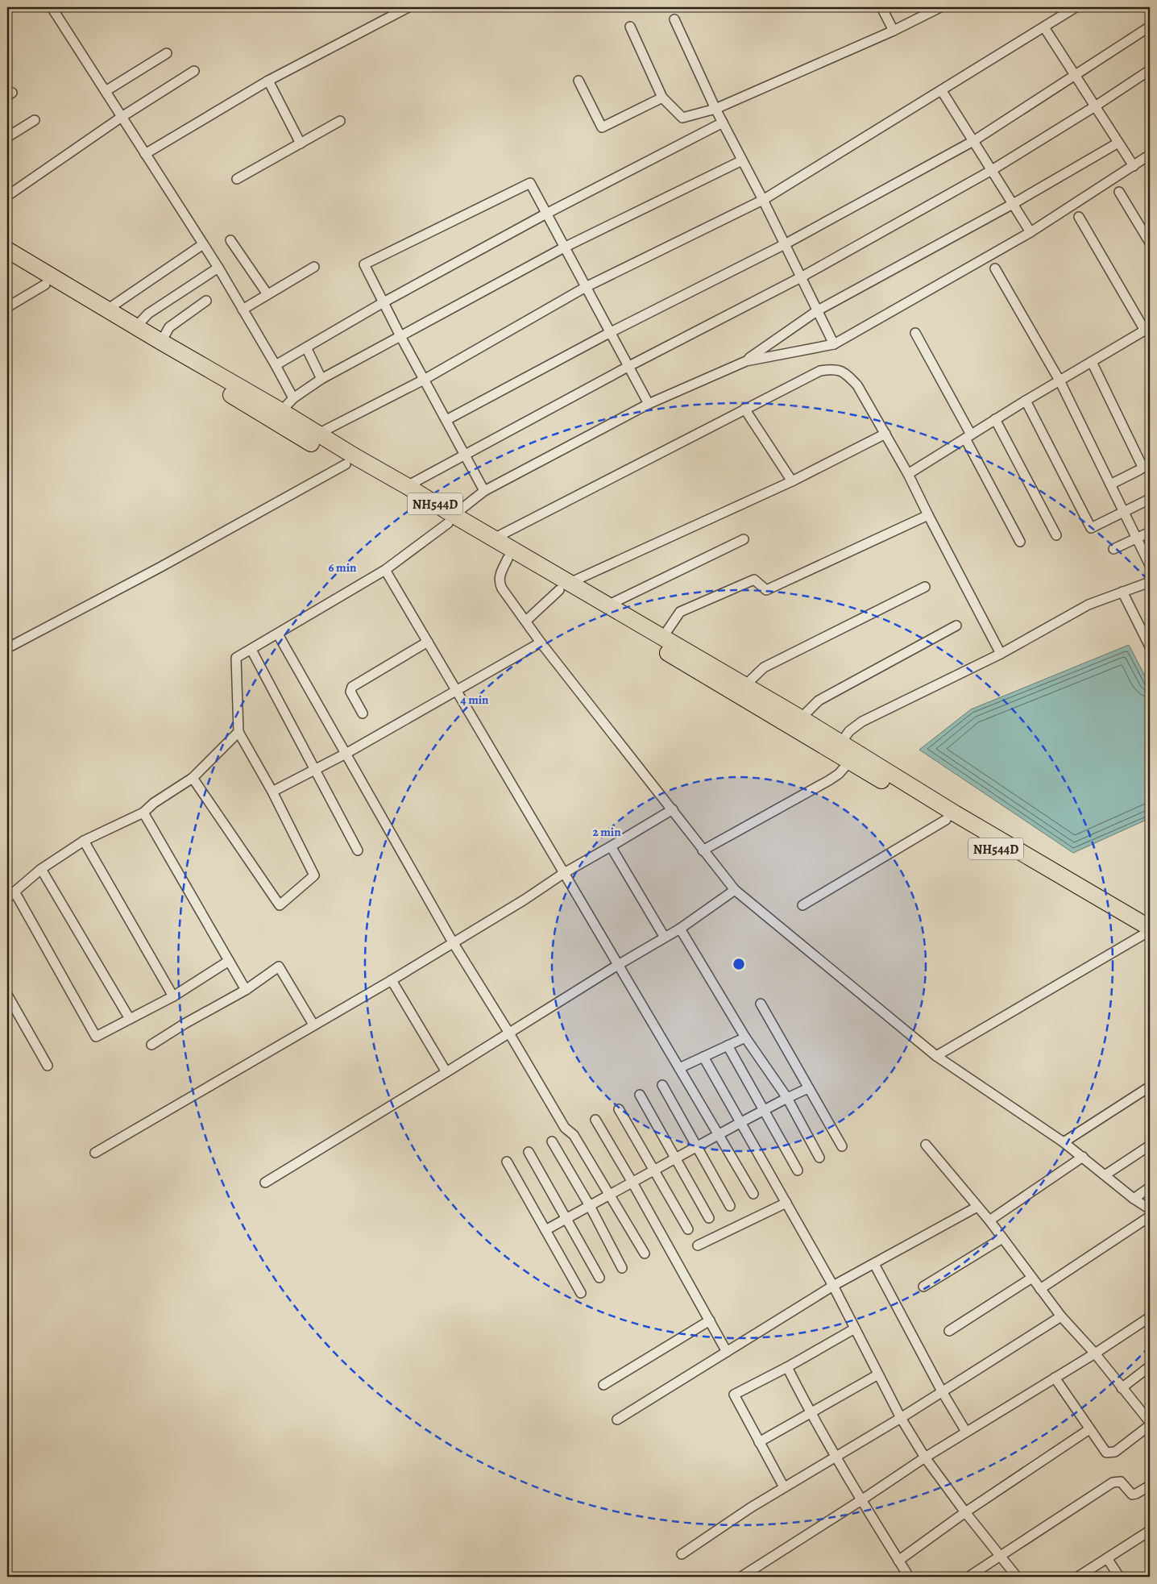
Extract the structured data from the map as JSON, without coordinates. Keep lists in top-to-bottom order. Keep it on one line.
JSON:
{"streets":{"highway":["NH544D"]},"rings":["6 min","4 min","2 min"]}
